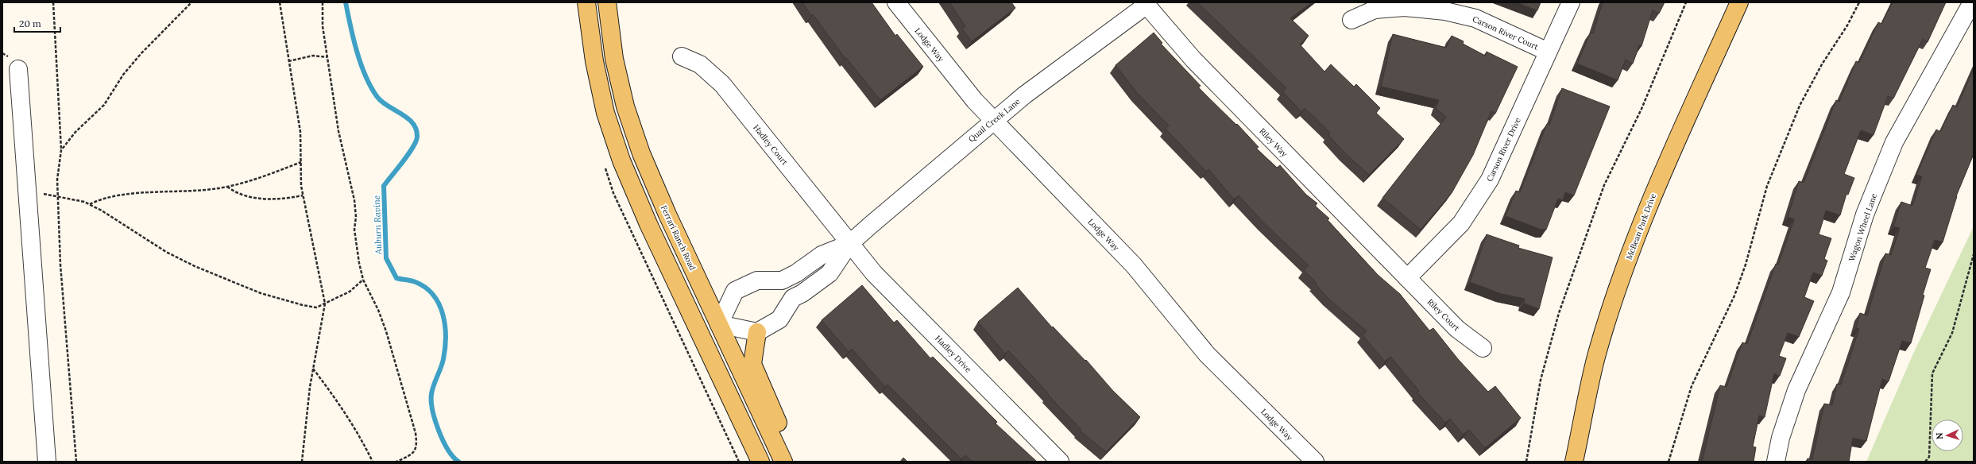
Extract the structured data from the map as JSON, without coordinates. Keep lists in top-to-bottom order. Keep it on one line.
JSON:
{"streets":{"main road":["McBean Park Drive","Ferrari Ranch Road"],"street":["Carson River Court","Lodge Way","Quail Creek Lane","Riley Way","Hadley Court","Carson River Drive","Wagon Wheel Lane","Riley Court","Hadley Drive"]},"crossings":[["Carson River Court","Carson River Drive"],["Lodge Way","Quail Creek Lane"],["Quail Creek Lane","Riley Way"],["Quail Creek Lane","Hadley Court"],["Quail Creek Lane","Hadley Drive"],["Riley Way","Carson River Drive"],["Riley Way","Riley Court"],["Hadley Court","Hadley Drive"],["Carson River Drive","Riley Court"]],"water":["Auburn Ravine"],"scale_bar":"20 m","north":"left"}
